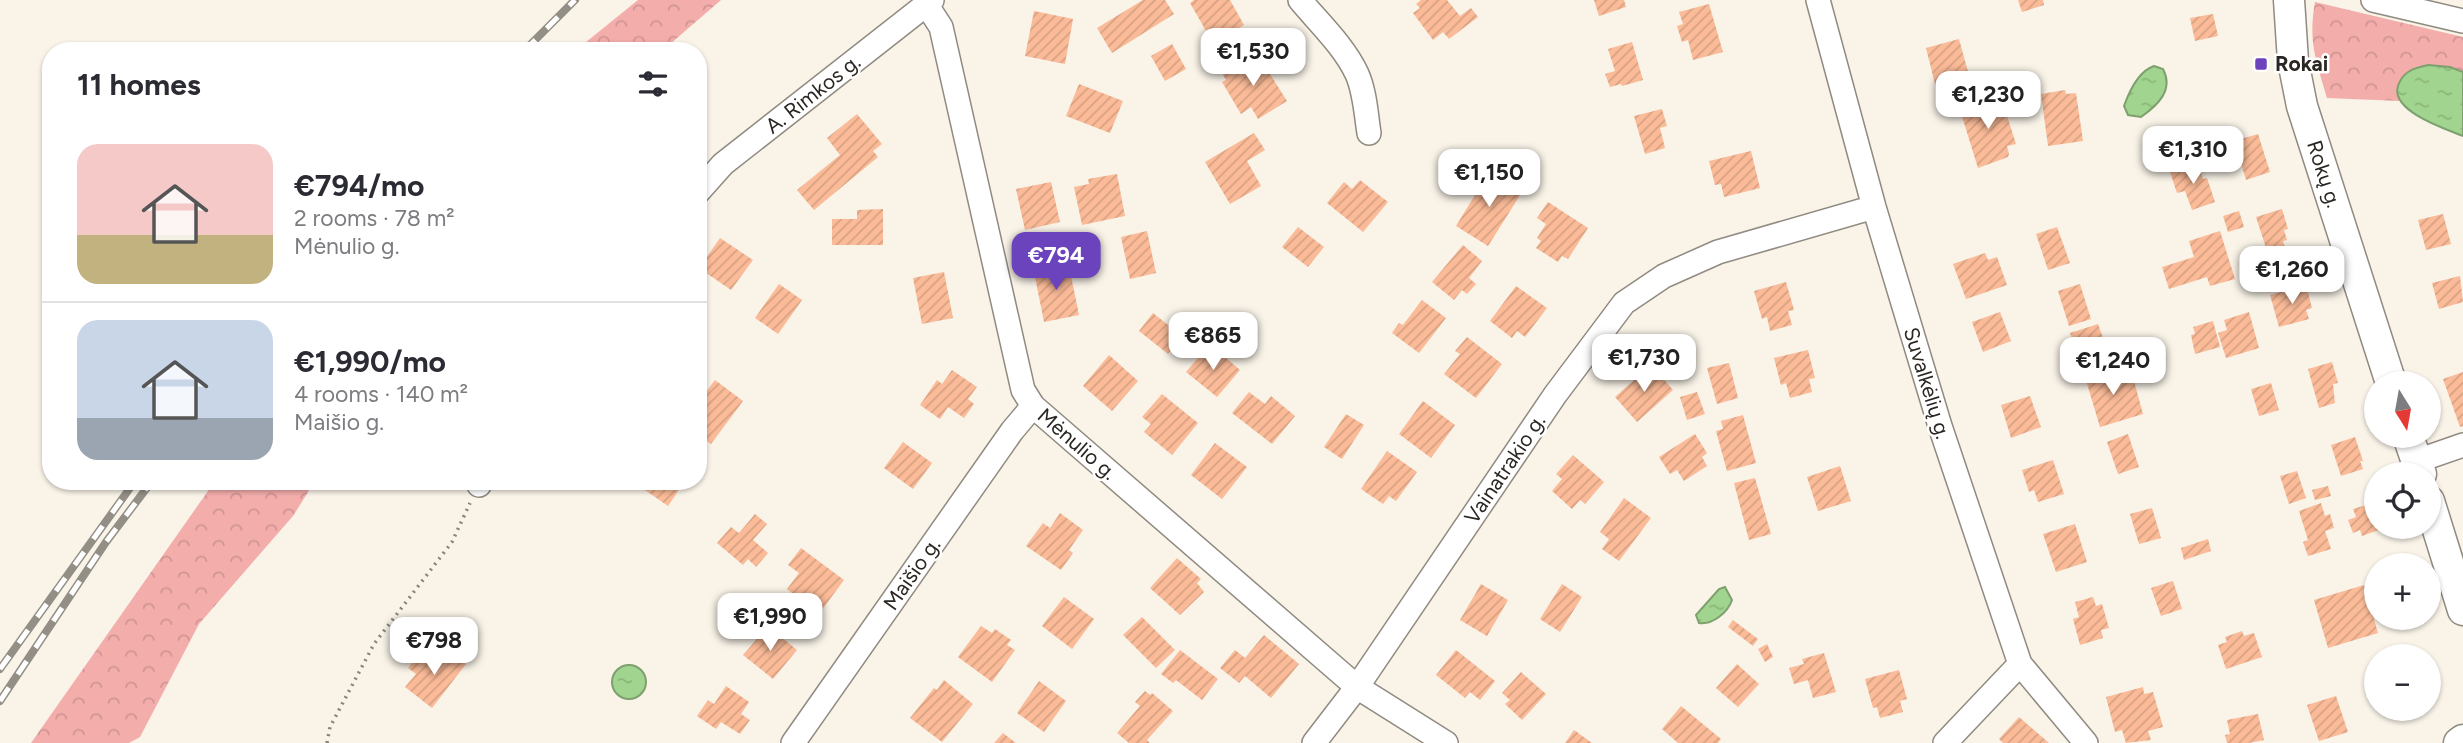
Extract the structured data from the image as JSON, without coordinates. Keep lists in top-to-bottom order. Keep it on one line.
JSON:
{"streets":{"main road":["Rokų g."],"street":["A. Rimkos g.","Suvalkėlių g.","Mėnulio g.","Vainatrakio g.","Maišio g."]},"crossings":[["A. Rimkos g.","Mėnulio g."],["Suvalkėlių g.","Vainatrakio g."],["Mėnulio g.","Vainatrakio g."],["Mėnulio g.","Maišio g."]],"places":{"transit":["Rokai"]},"north":"bottom","page":{"price":["€1,530","€1,230","€1,310","€1,150","€794","€1,260","€865","€1,730","€1,240","€1,990","€798"],"heading":"11 homes","list":[{"name":"€794/mo","note":"2 rooms · 78 m² · Mėnulio g."},{"name":"€1,990/mo","note":"4 rooms · 140 m² · Maišio g."}],"map_buttons":["+","−"]}}
